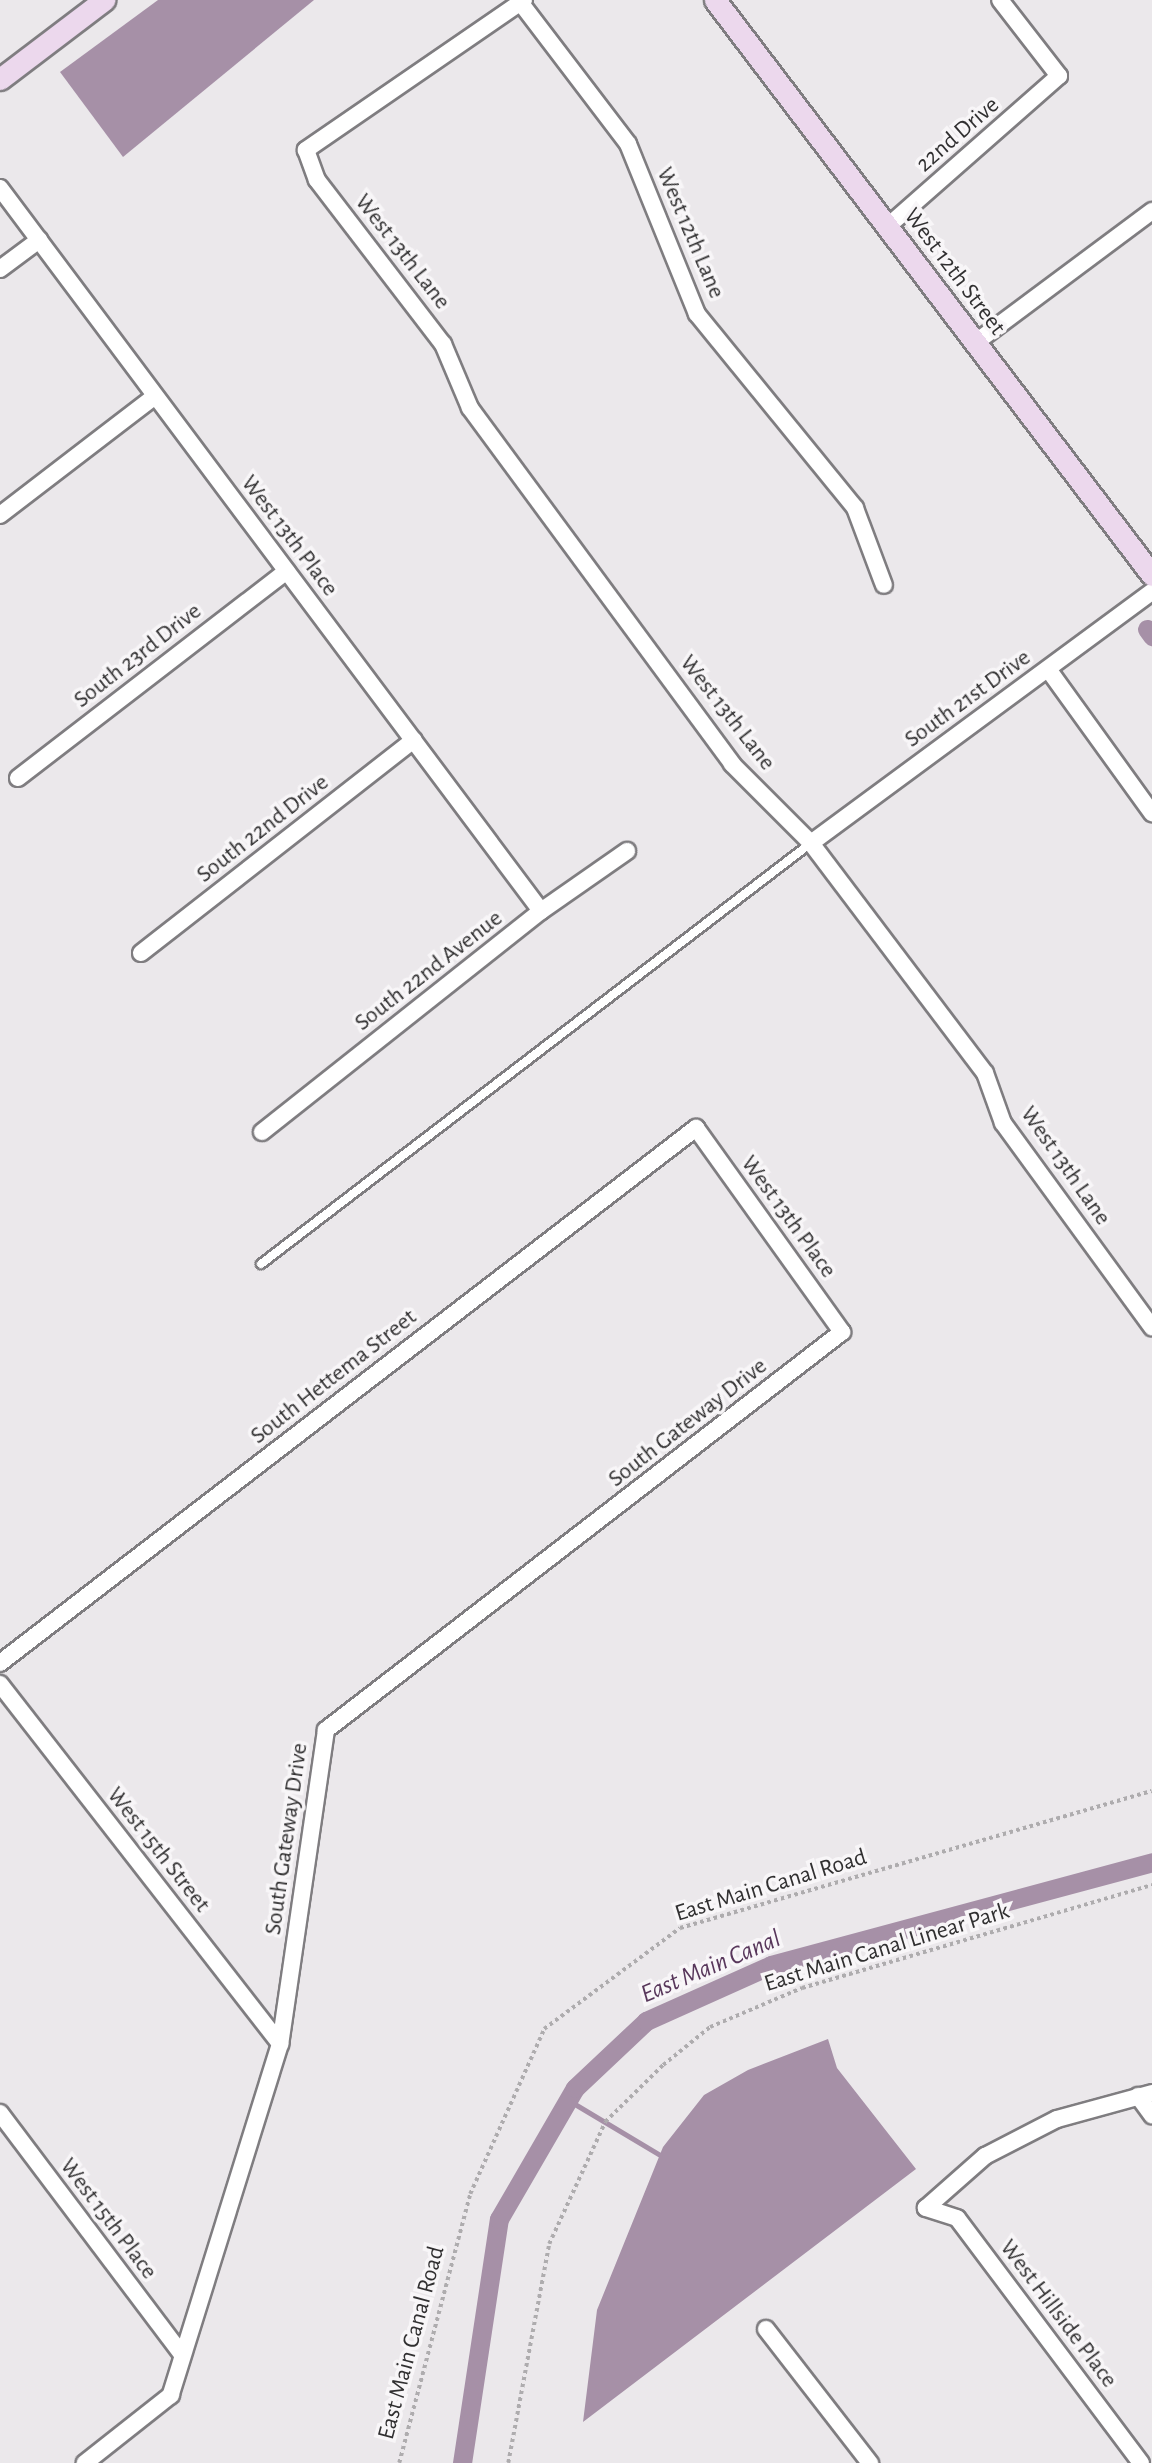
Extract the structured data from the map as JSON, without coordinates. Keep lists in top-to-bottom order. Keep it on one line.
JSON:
{"streets":{"street":["22nd Drive","West 12th Lane","West 13th Lane","West 12th Street","West 13th Place","South 23rd Drive","South 21st Drive","South 22nd Drive","South 22nd Avenue","South Hettema Street","South Gateway Drive","West 15th Street","West 15th Place","West Hillside Place"],"path":["East Main Canal Road","East Main Canal Linear Park"]},"crossings":[["22nd Drive","West 12th Street"],["West 12th Lane","West 13th Lane"],["West 13th Lane","South 21st Drive"],["West 13th Place","South 23rd Drive"],["West 13th Place","South 22nd Drive"],["West 13th Place","South 22nd Avenue"],["West 13th Place","South Hettema Street"],["West 13th Place","South Gateway Drive"],["South Gateway Drive","West 15th Street"],["South Gateway Drive","West 15th Place"]],"water":["East Main Canal"]}
